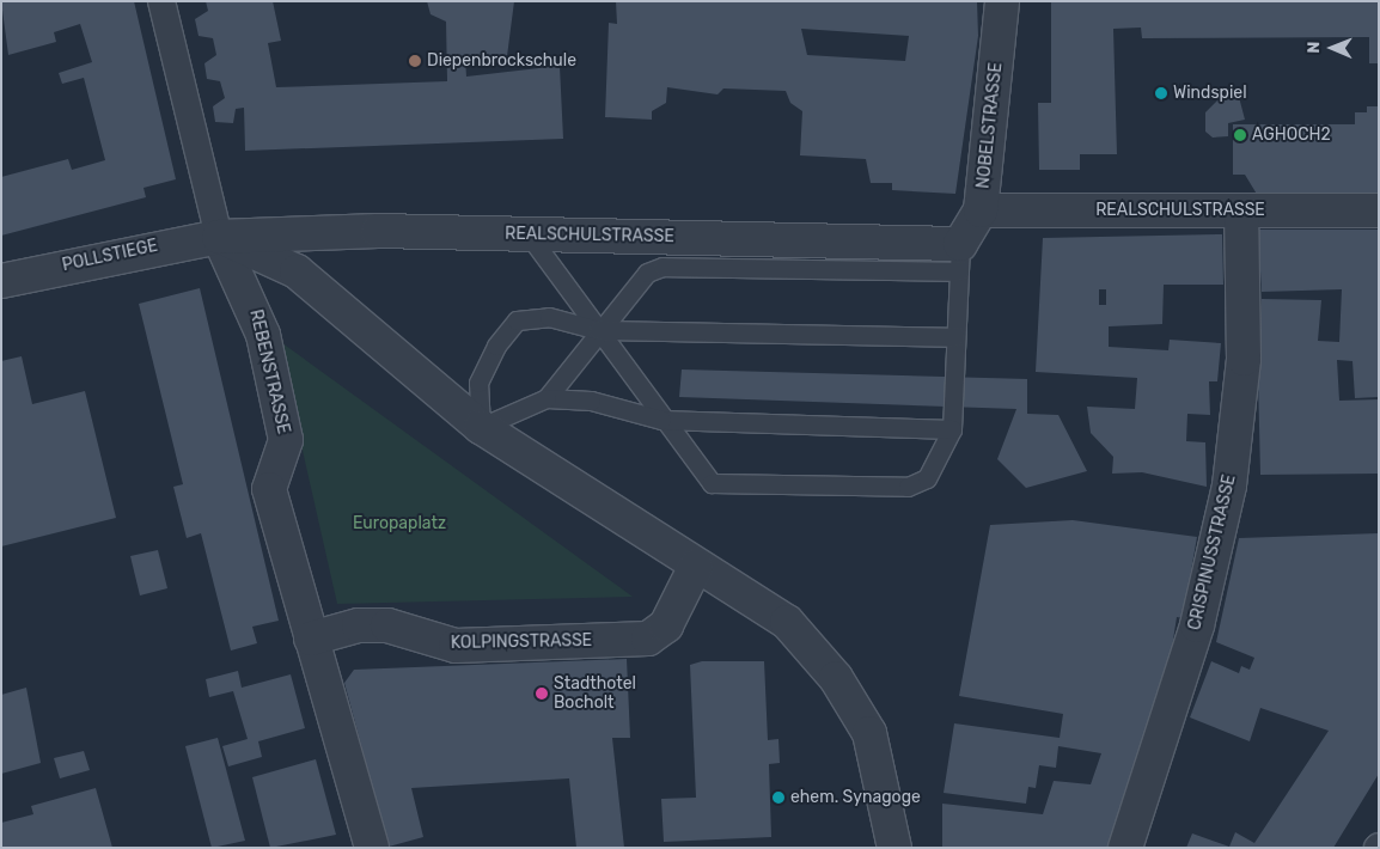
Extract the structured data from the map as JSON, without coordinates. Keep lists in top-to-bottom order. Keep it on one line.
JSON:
{"streets":{"street":["NOBELSTRASSE","REALSCHULSTRASSE","POLLSTIEGE","REBENSTRASSE","CRISPINUSSTRASSE","KOLPINGSTRASSE"]},"crossings":[["NOBELSTRASSE","REALSCHULSTRASSE"],["REALSCHULSTRASSE","POLLSTIEGE"],["REALSCHULSTRASSE","REBENSTRASSE"],["REALSCHULSTRASSE","CRISPINUSSTRASSE"],["POLLSTIEGE","REBENSTRASSE"],["REBENSTRASSE","KOLPINGSTRASSE"]],"parks":["Europaplatz"],"places":["Diepenbrockschule","Windspiel","AGHOCH2","Stadthotel Bocholt","ehem. Synagoge"],"north":"left"}
